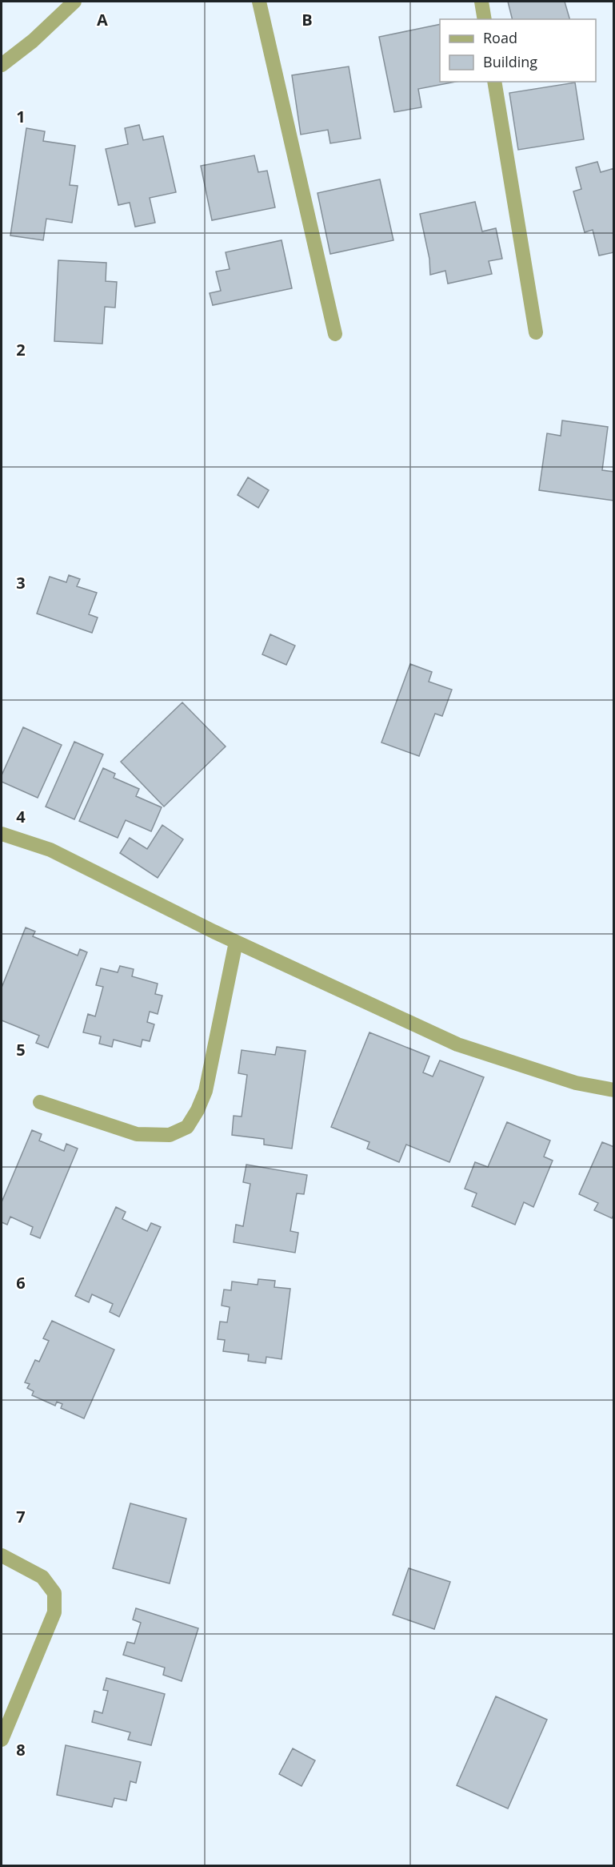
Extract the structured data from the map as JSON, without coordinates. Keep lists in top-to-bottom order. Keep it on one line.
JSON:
{"legend":["Road","Building"],"grid":{"columns":["A","B"],"rows":["1","2","3","4","5","6","7","8"]}}
